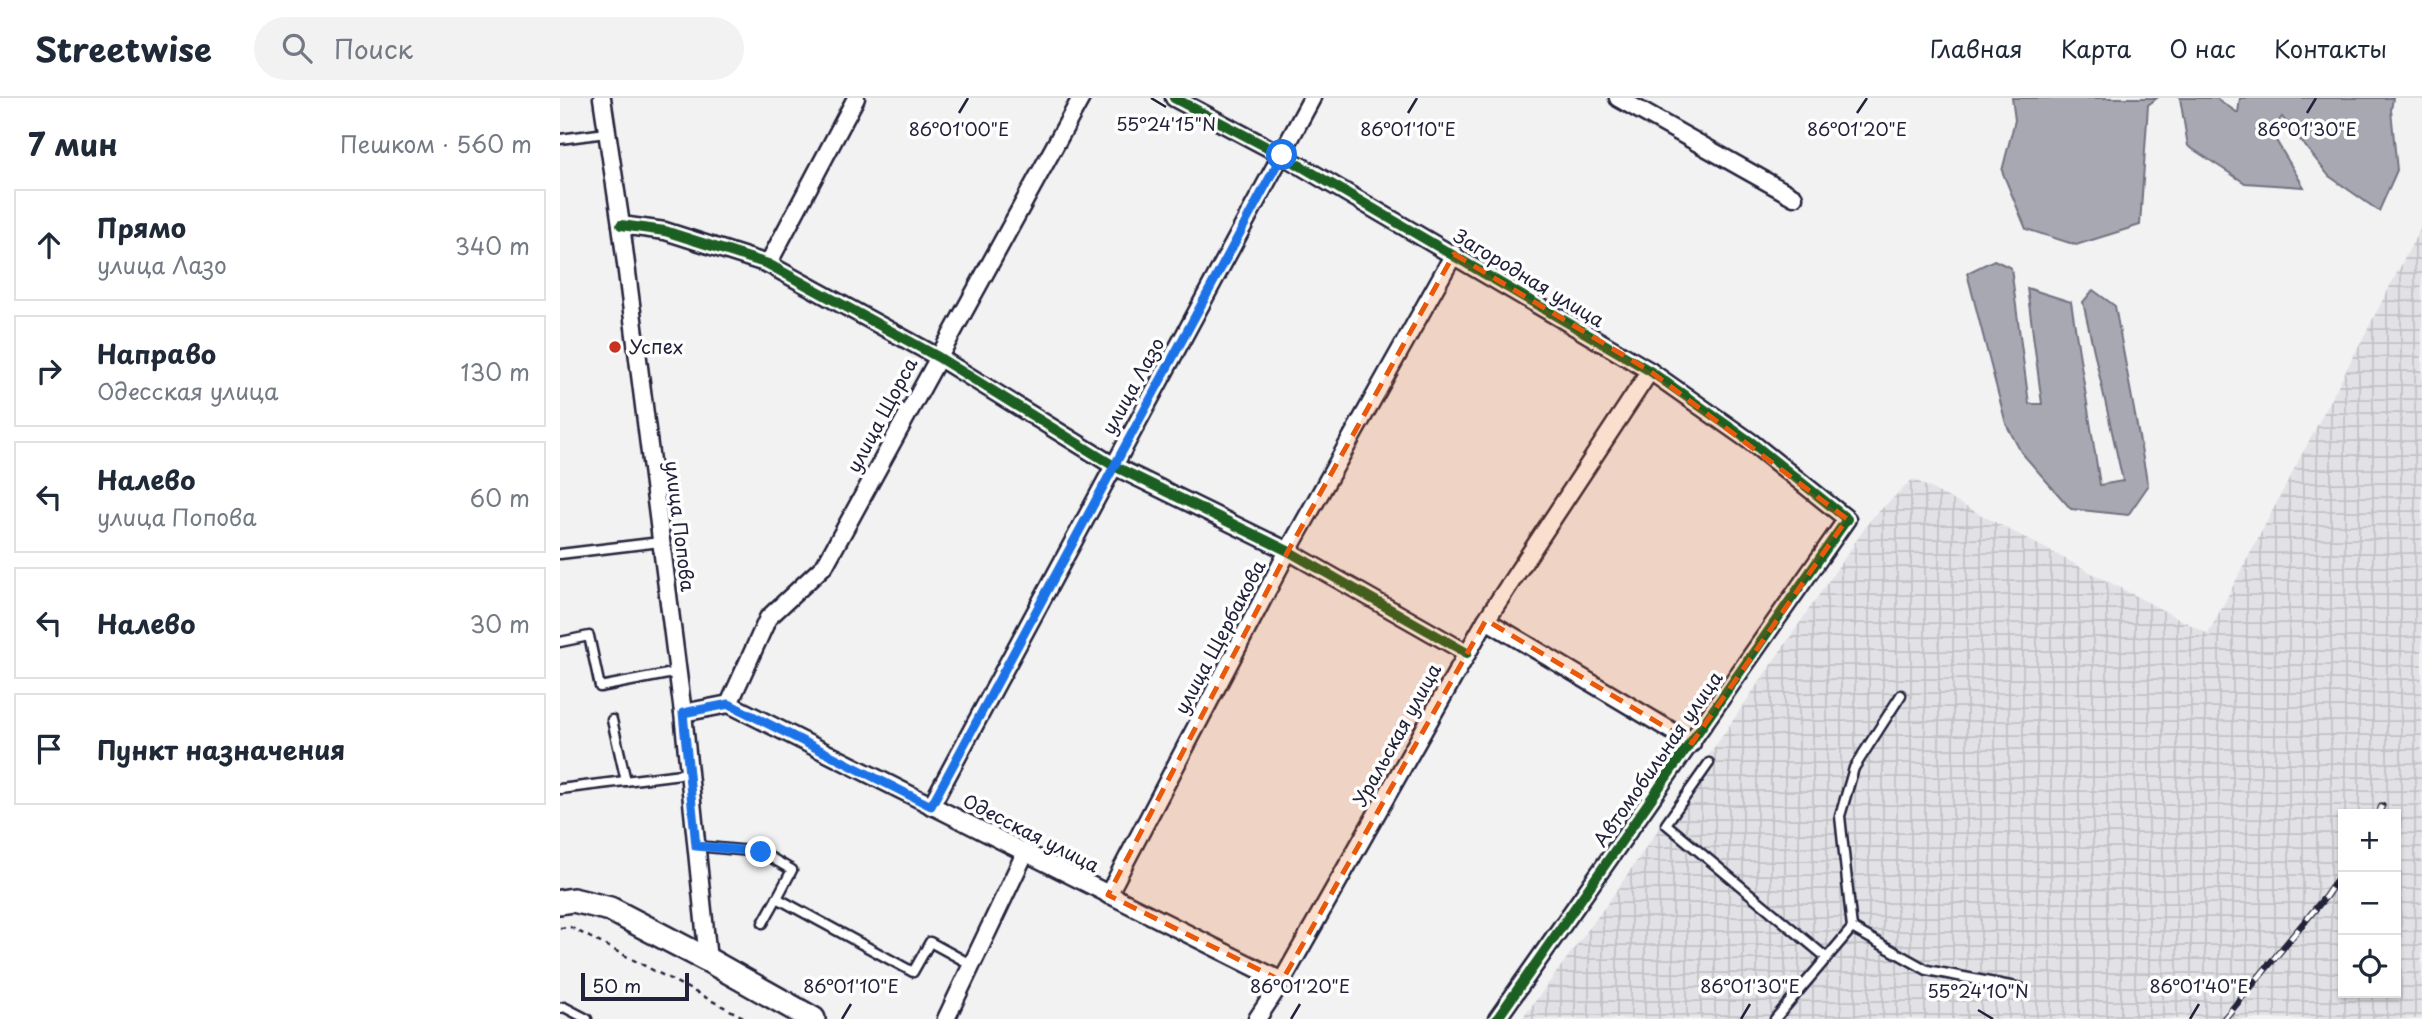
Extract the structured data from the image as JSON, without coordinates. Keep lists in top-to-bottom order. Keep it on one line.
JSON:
{"streets":{"street":["Загородная улица","улица Лазо","улица Щорса","улица Попова","улица Щербакова","Уральская улица","Автомобильная улица","Одесская улица"]},"crossings":[["Загородная улица","улица Лазо"],["Загородная улица","улица Щербакова"],["Загородная улица","Уральская улица"],["Загородная улица","Автомобильная улица"],["улица Лазо","Одесская улица"],["улица Щорса","Одесская улица"],["улица Щербакова","Одесская улица"],["Уральская улица","Одесская улица"]],"places":["Успех"],"scale_bar":"50 m","page":{"header":"Streetwise","search":"Поиск","nav":["Главная","Карта","О нас","Контакты"],"heading":["7 мин","Пешком · 560 m"],"list":[["Прямо","улица Лазо","340 m"],["Направо","Одесская улица","130 m"],["Налево","улица Попова","60 m"],["Налево","30 m"],"Пункт назначения"],"map_buttons":["+","−"],"scale":"50 m"},"coordinates":["55°24'15\"N","86°01'00\"E","86°01'10\"E","86°01'20\"E","86°01'30\"E","86°01'40\"E","55°24'10\"N"]}
